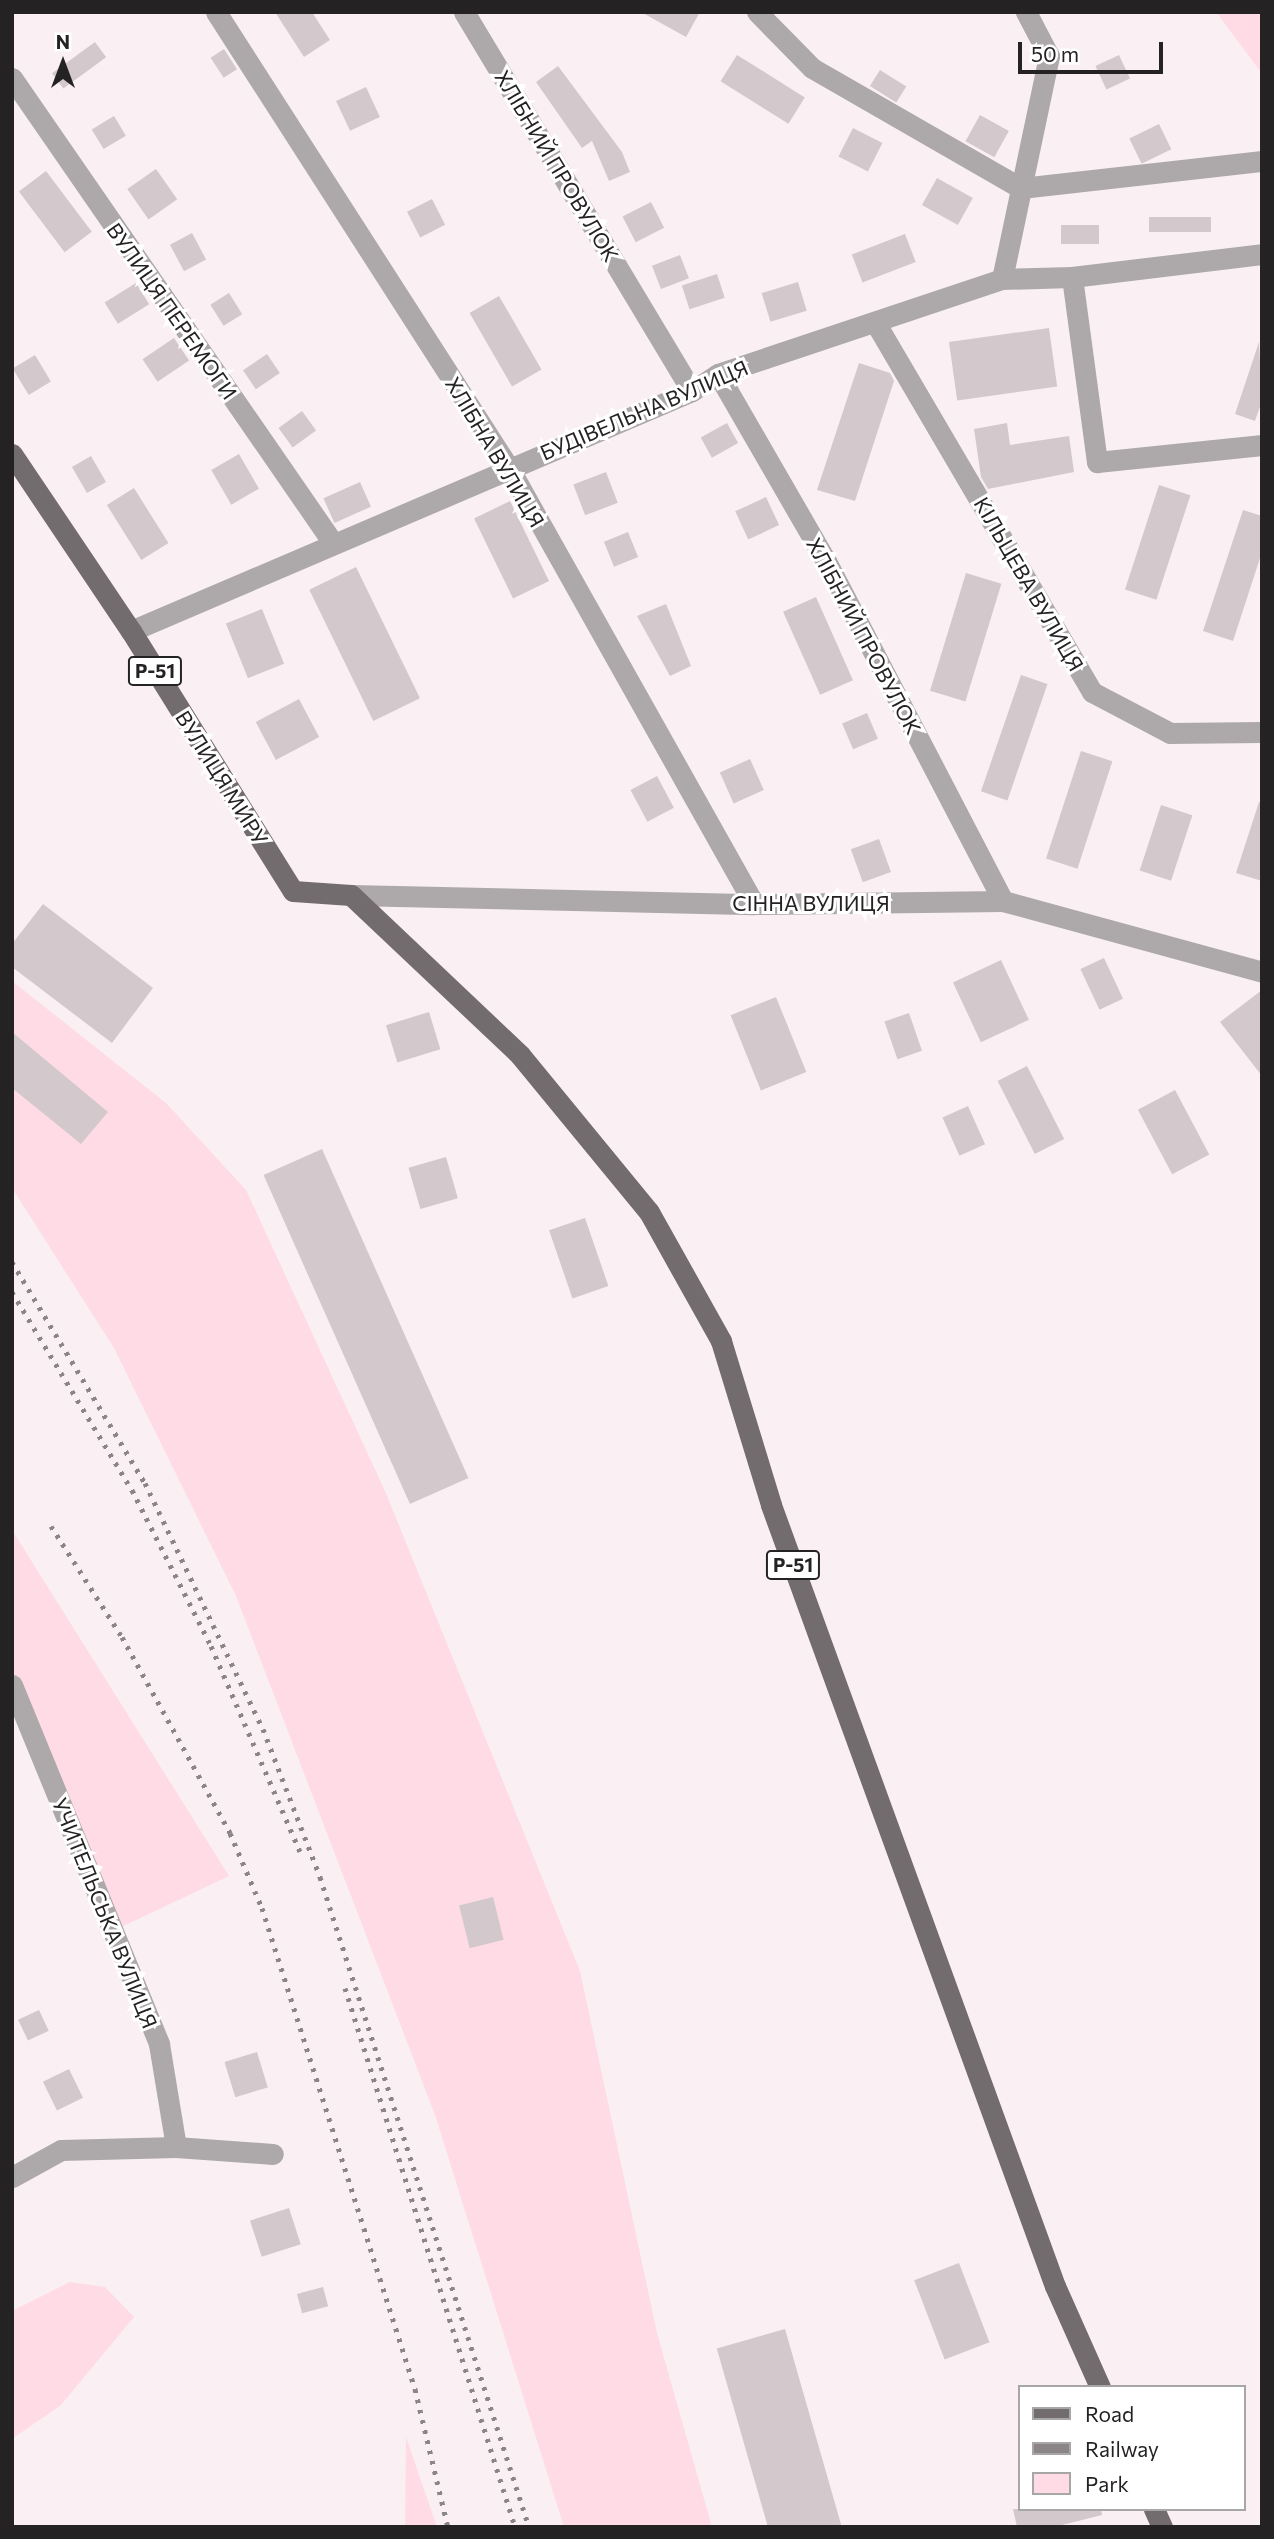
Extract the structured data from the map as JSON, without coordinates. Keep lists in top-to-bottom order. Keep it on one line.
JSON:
{"streets":{"main road":["Р-51","ВУЛИЦЯ МИРУ"],"street":["ХЛІБНИЙ ПРОВУЛОК","ВУЛИЦЯ ПЕРЕМОГИ","БУДІВЕЛЬНА ВУЛИЦЯ","ХЛІБНА ВУЛИЦЯ","КІЛЬЦЕВА ВУЛИЦЯ","СІННА ВУЛИЦЯ","УЧИТЕЛЬСЬКА ВУЛИЦЯ"]},"crossings":[["ХЛІБНИЙ ПРОВУЛОК","БУДІВЕЛЬНА ВУЛИЦЯ"],["ХЛІБНИЙ ПРОВУЛОК","СІННА ВУЛИЦЯ"],["ВУЛИЦЯ ПЕРЕМОГИ","БУДІВЕЛЬНА ВУЛИЦЯ"],["БУДІВЕЛЬНА ВУЛИЦЯ","ХЛІБНА ВУЛИЦЯ"],["БУДІВЕЛЬНА ВУЛИЦЯ","КІЛЬЦЕВА ВУЛИЦЯ"],["БУДІВЕЛЬНА ВУЛИЦЯ","ВУЛИЦЯ МИРУ"],["ХЛІБНА ВУЛИЦЯ","СІННА ВУЛИЦЯ"],["Р-51","ВУЛИЦЯ МИРУ"],["Р-51","СІННА ВУЛИЦЯ"],["ВУЛИЦЯ МИРУ","СІННА ВУЛИЦЯ"]],"legend":["Road","Railway","Park"],"scale_bar":"50 m","north":"top"}
